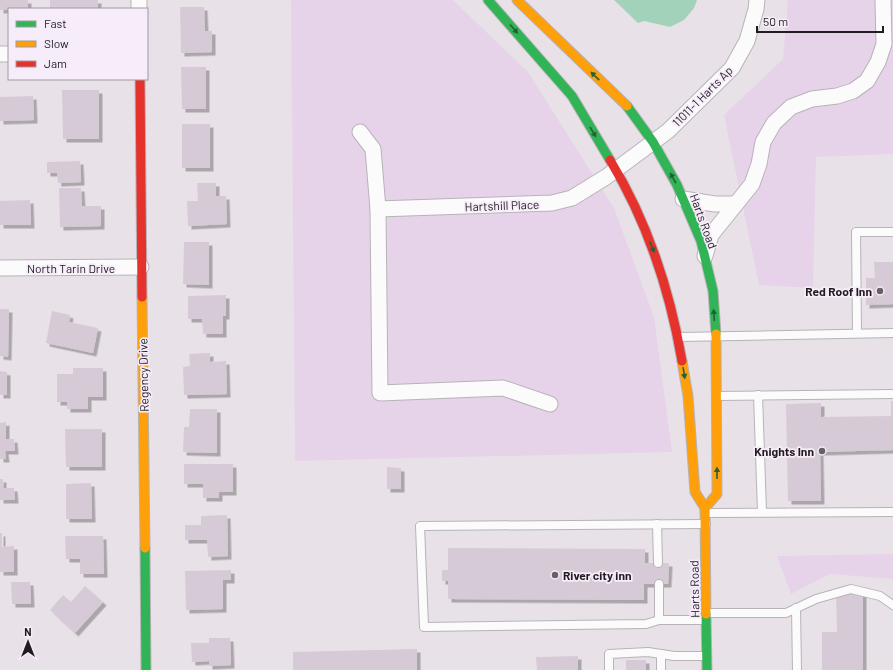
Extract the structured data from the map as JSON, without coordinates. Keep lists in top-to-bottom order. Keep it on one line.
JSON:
{"streets":{"street":["11011-1 Harts Ap","Hartshill Place","Harts Road","North Tarin Drive","Regency Drive"]},"crossings":[["11011-1 Harts Ap","Hartshill Place"],["11011-1 Harts Ap","Harts Road"],["North Tarin Drive","Regency Drive"]],"places":["Red Roof Inn","Knights Inn","River city inn"],"legend":["Fast","Slow","Jam"],"scale_bar":"50 m","north":"top"}
